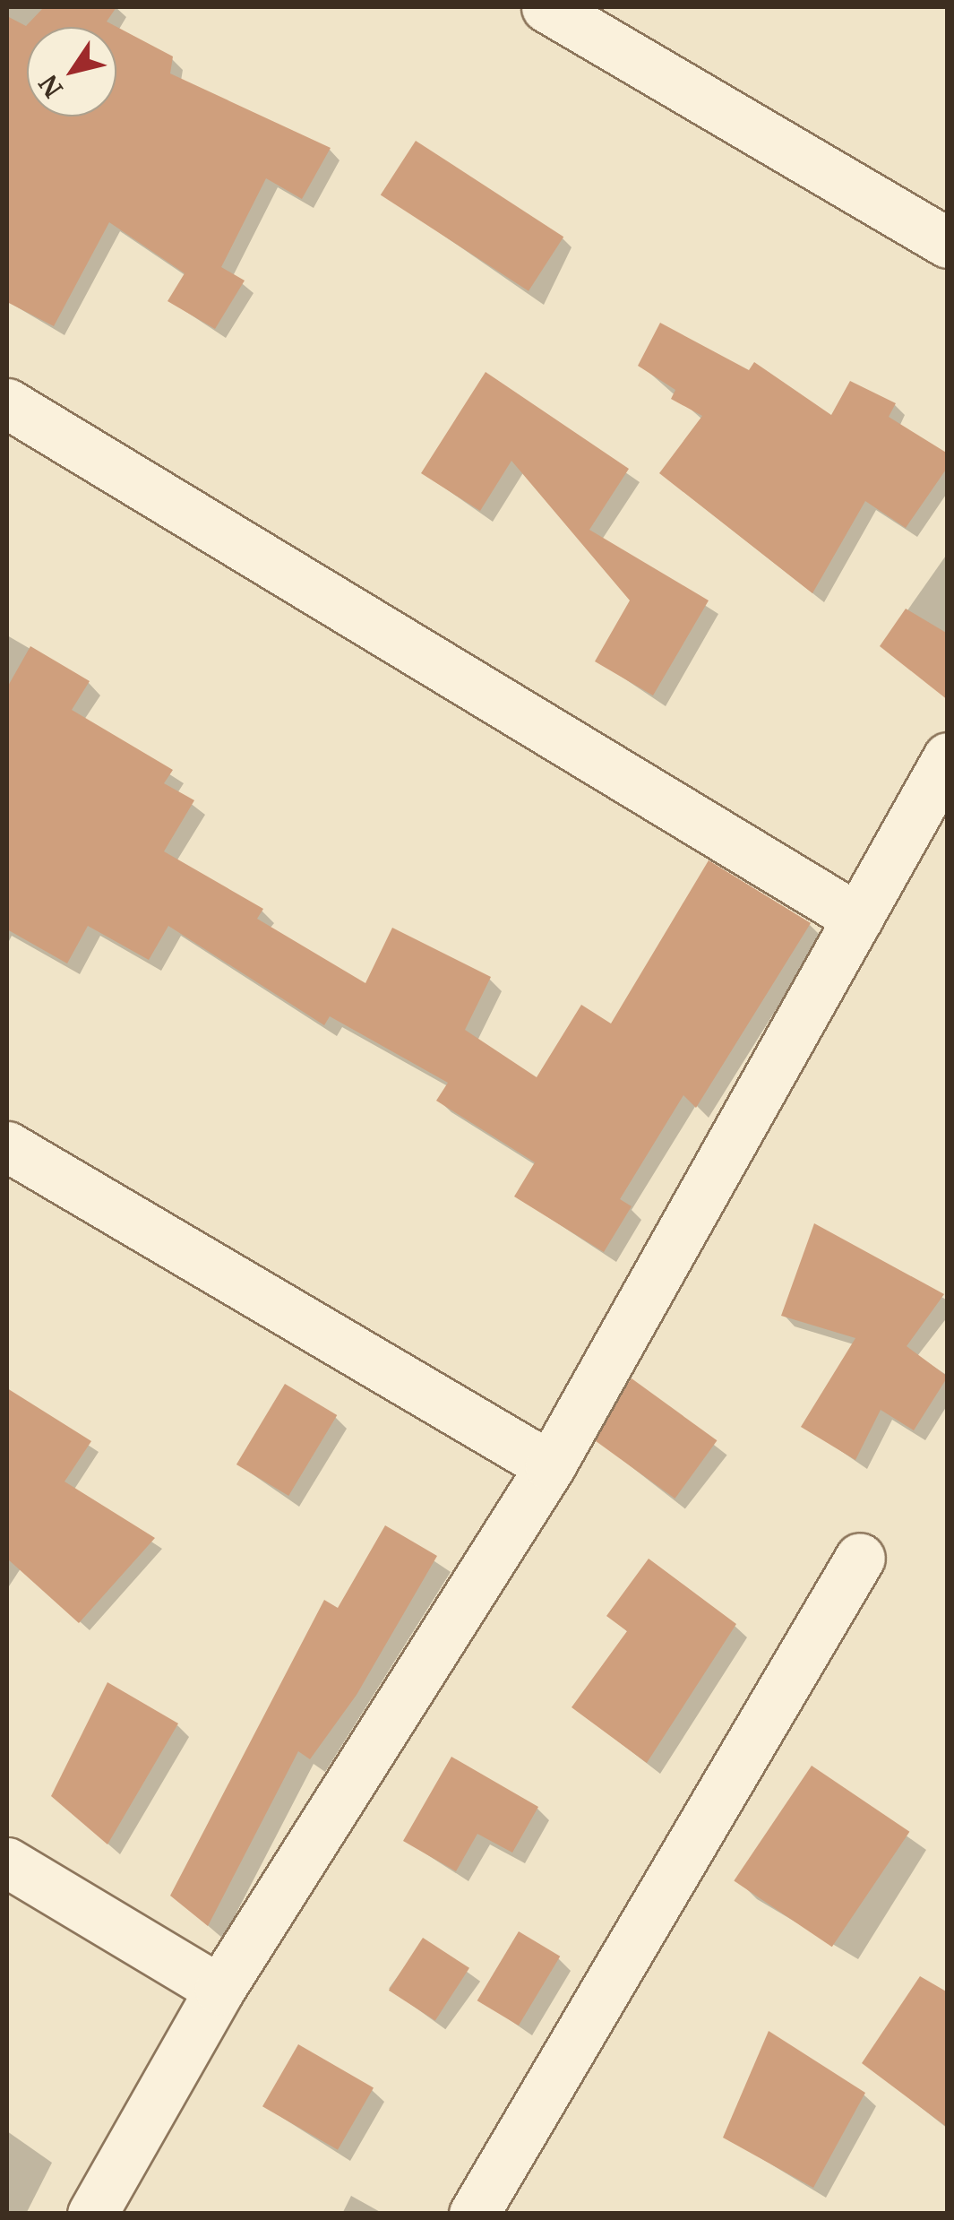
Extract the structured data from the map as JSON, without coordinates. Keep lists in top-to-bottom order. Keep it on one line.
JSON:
{"north":"bottom left"}
